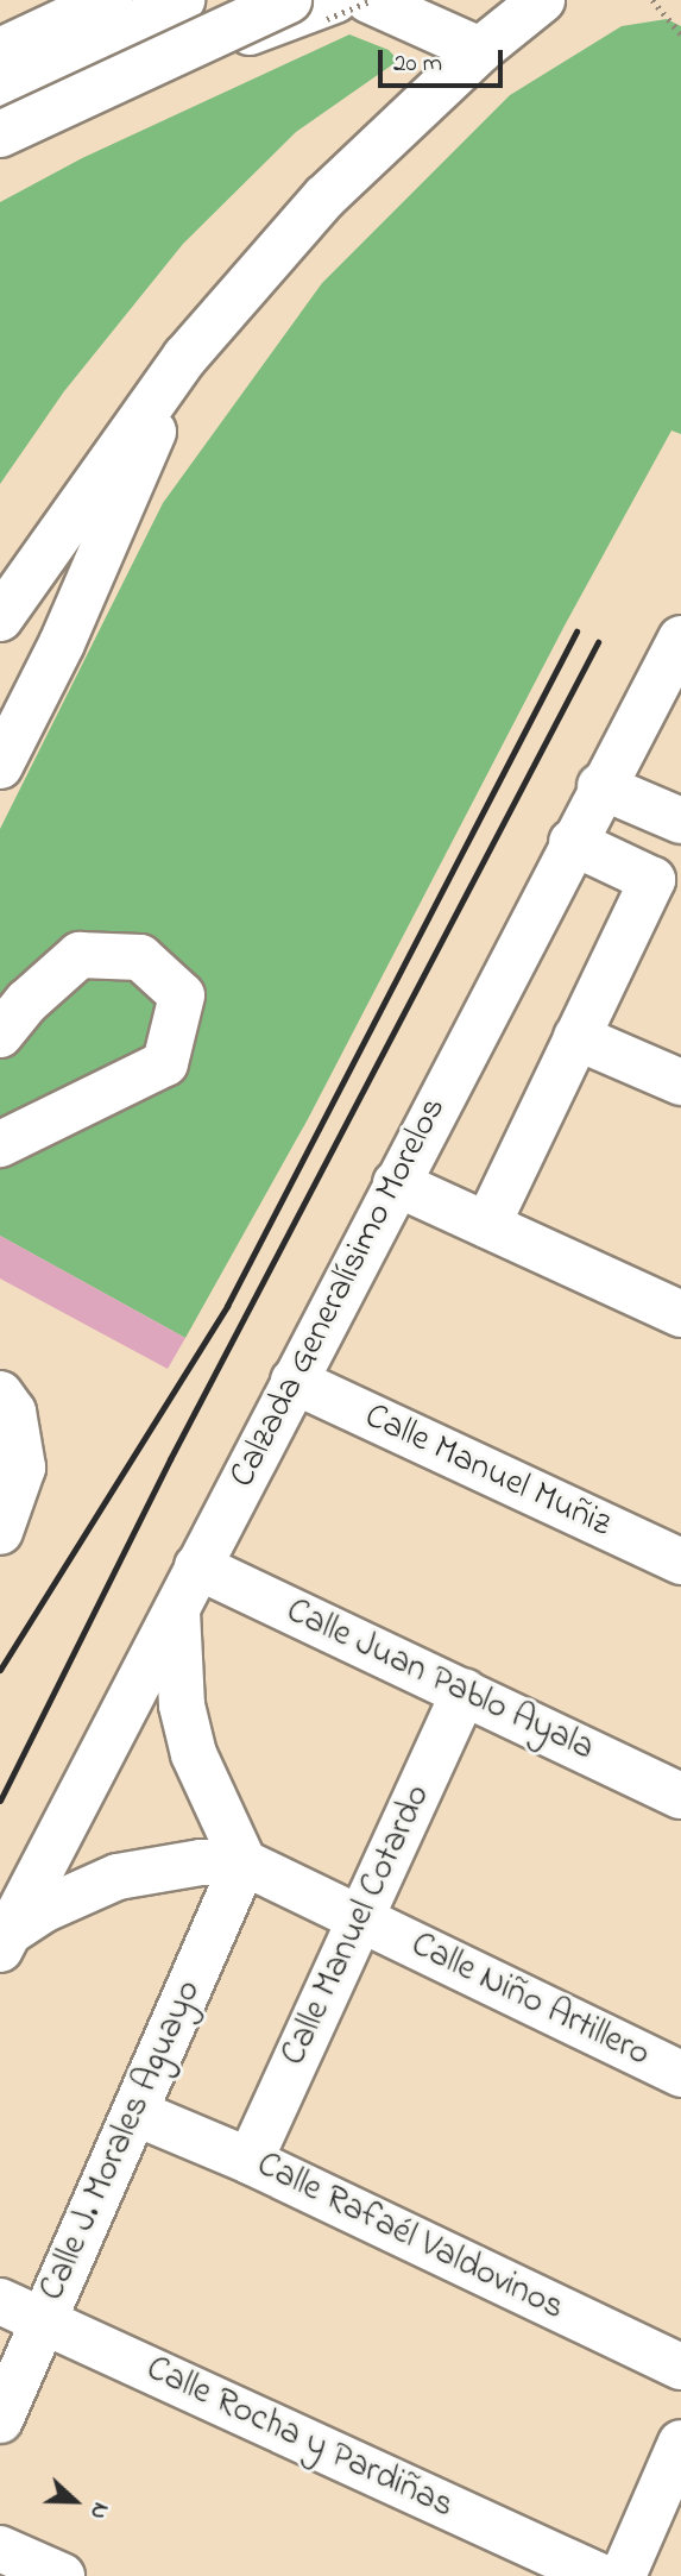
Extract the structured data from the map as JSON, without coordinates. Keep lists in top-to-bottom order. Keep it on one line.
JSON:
{"streets":{"main road":["Calzada Generalísimo Morelos","Calle Manuel Muñiz","Calle Juan Pablo Ayala","Calle Manuel Cotardo","Calle Niño Artillero","Calle J. Morales Aguayo","Calle Rafaél Valdovinos","Calle Rocha y Pardiñas"]},"crossings":[["Calzada Generalísimo Morelos","Calle Manuel Muñiz"],["Calzada Generalísimo Morelos","Calle Juan Pablo Ayala"],["Calzada Generalísimo Morelos","Calle Niño Artillero"],["Calle Juan Pablo Ayala","Calle Manuel Cotardo"],["Calle Manuel Cotardo","Calle Niño Artillero"],["Calle Manuel Cotardo","Calle Rafaél Valdovinos"],["Calle Niño Artillero","Calle J. Morales Aguayo"],["Calle J. Morales Aguayo","Calle Rafaél Valdovinos"],["Calle J. Morales Aguayo","Calle Rocha y Pardiñas"]],"scale_bar":"20 m","north":"right"}
